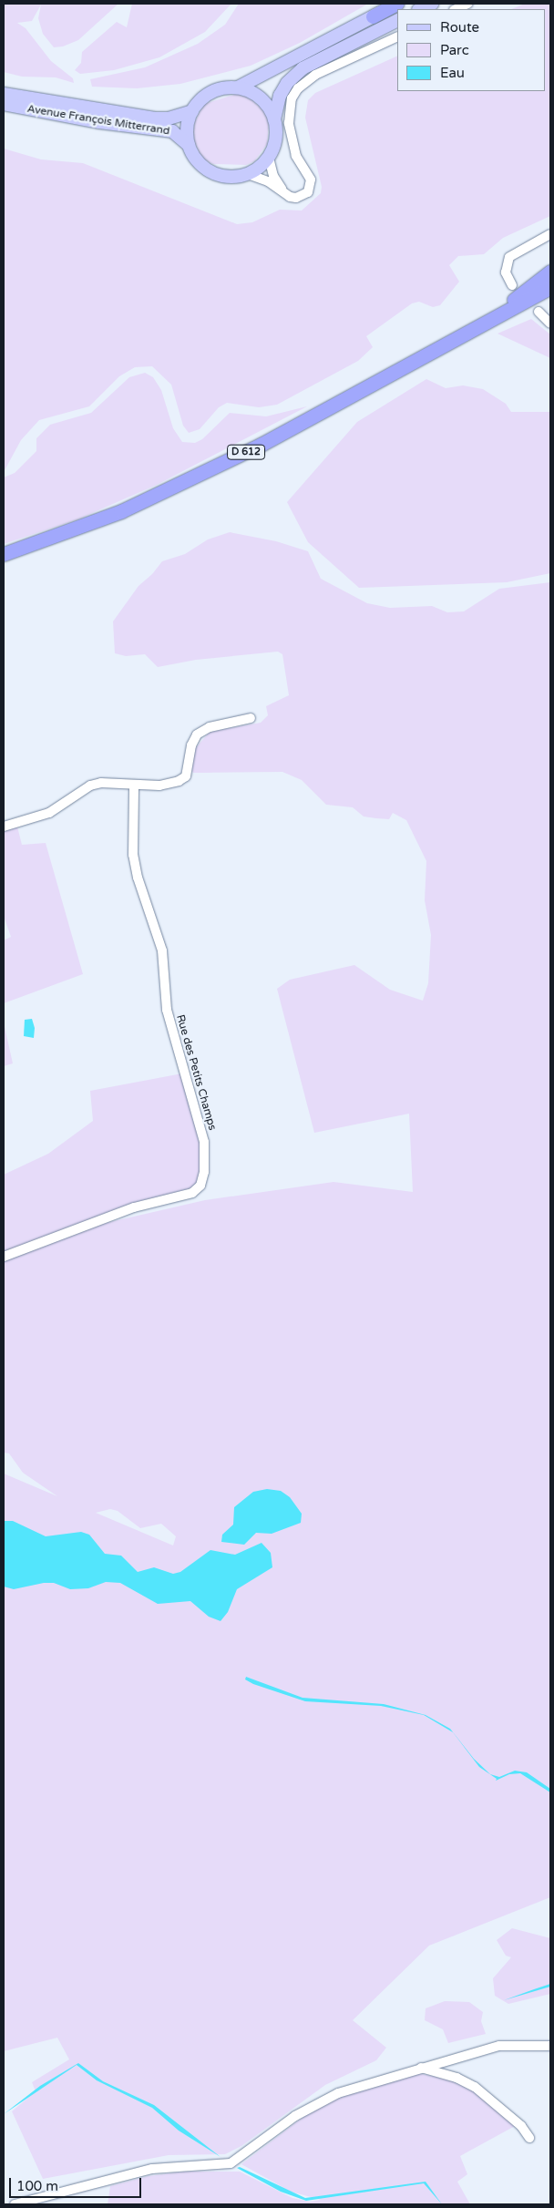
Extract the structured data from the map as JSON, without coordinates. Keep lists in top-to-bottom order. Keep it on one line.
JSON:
{"streets":{"highway":["D 612"],"main road":["Avenue François Mitterrand"],"street":["Rue des Petits Champs"]},"legend":["Route","Parc","Eau"],"scale_bar":"100 m"}
